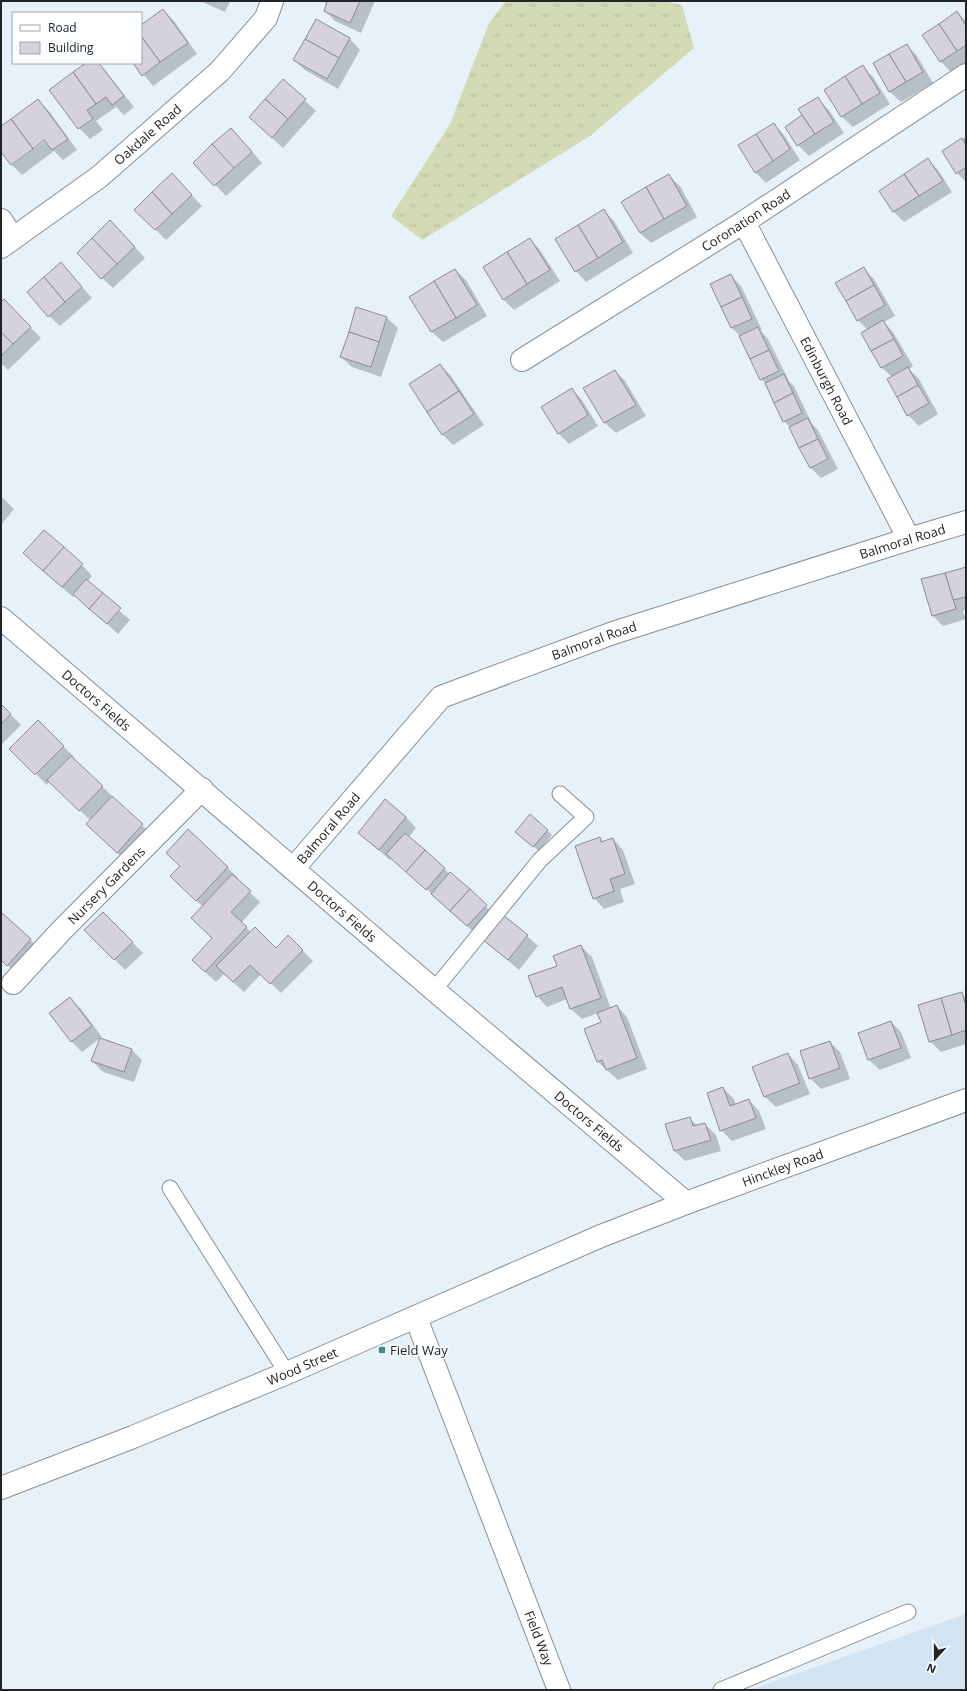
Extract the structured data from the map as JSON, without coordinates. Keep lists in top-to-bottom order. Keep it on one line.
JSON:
{"streets":{"street":["Oakdale Road","Coronation Road","Edinburgh Road","Balmoral Road","Doctors Fields","Nursery Gardens","Hinckley Road","Wood Street","Field Way"]},"crossings":[["Coronation Road","Edinburgh Road"],["Edinburgh Road","Balmoral Road"],["Balmoral Road","Doctors Fields"],["Doctors Fields","Nursery Gardens"],["Doctors Fields","Hinckley Road"],["Hinckley Road","Wood Street"],["Wood Street","Field Way"]],"places":{"transit":["Field Way"]},"legend":["Road","Building"],"north":"bottom"}
